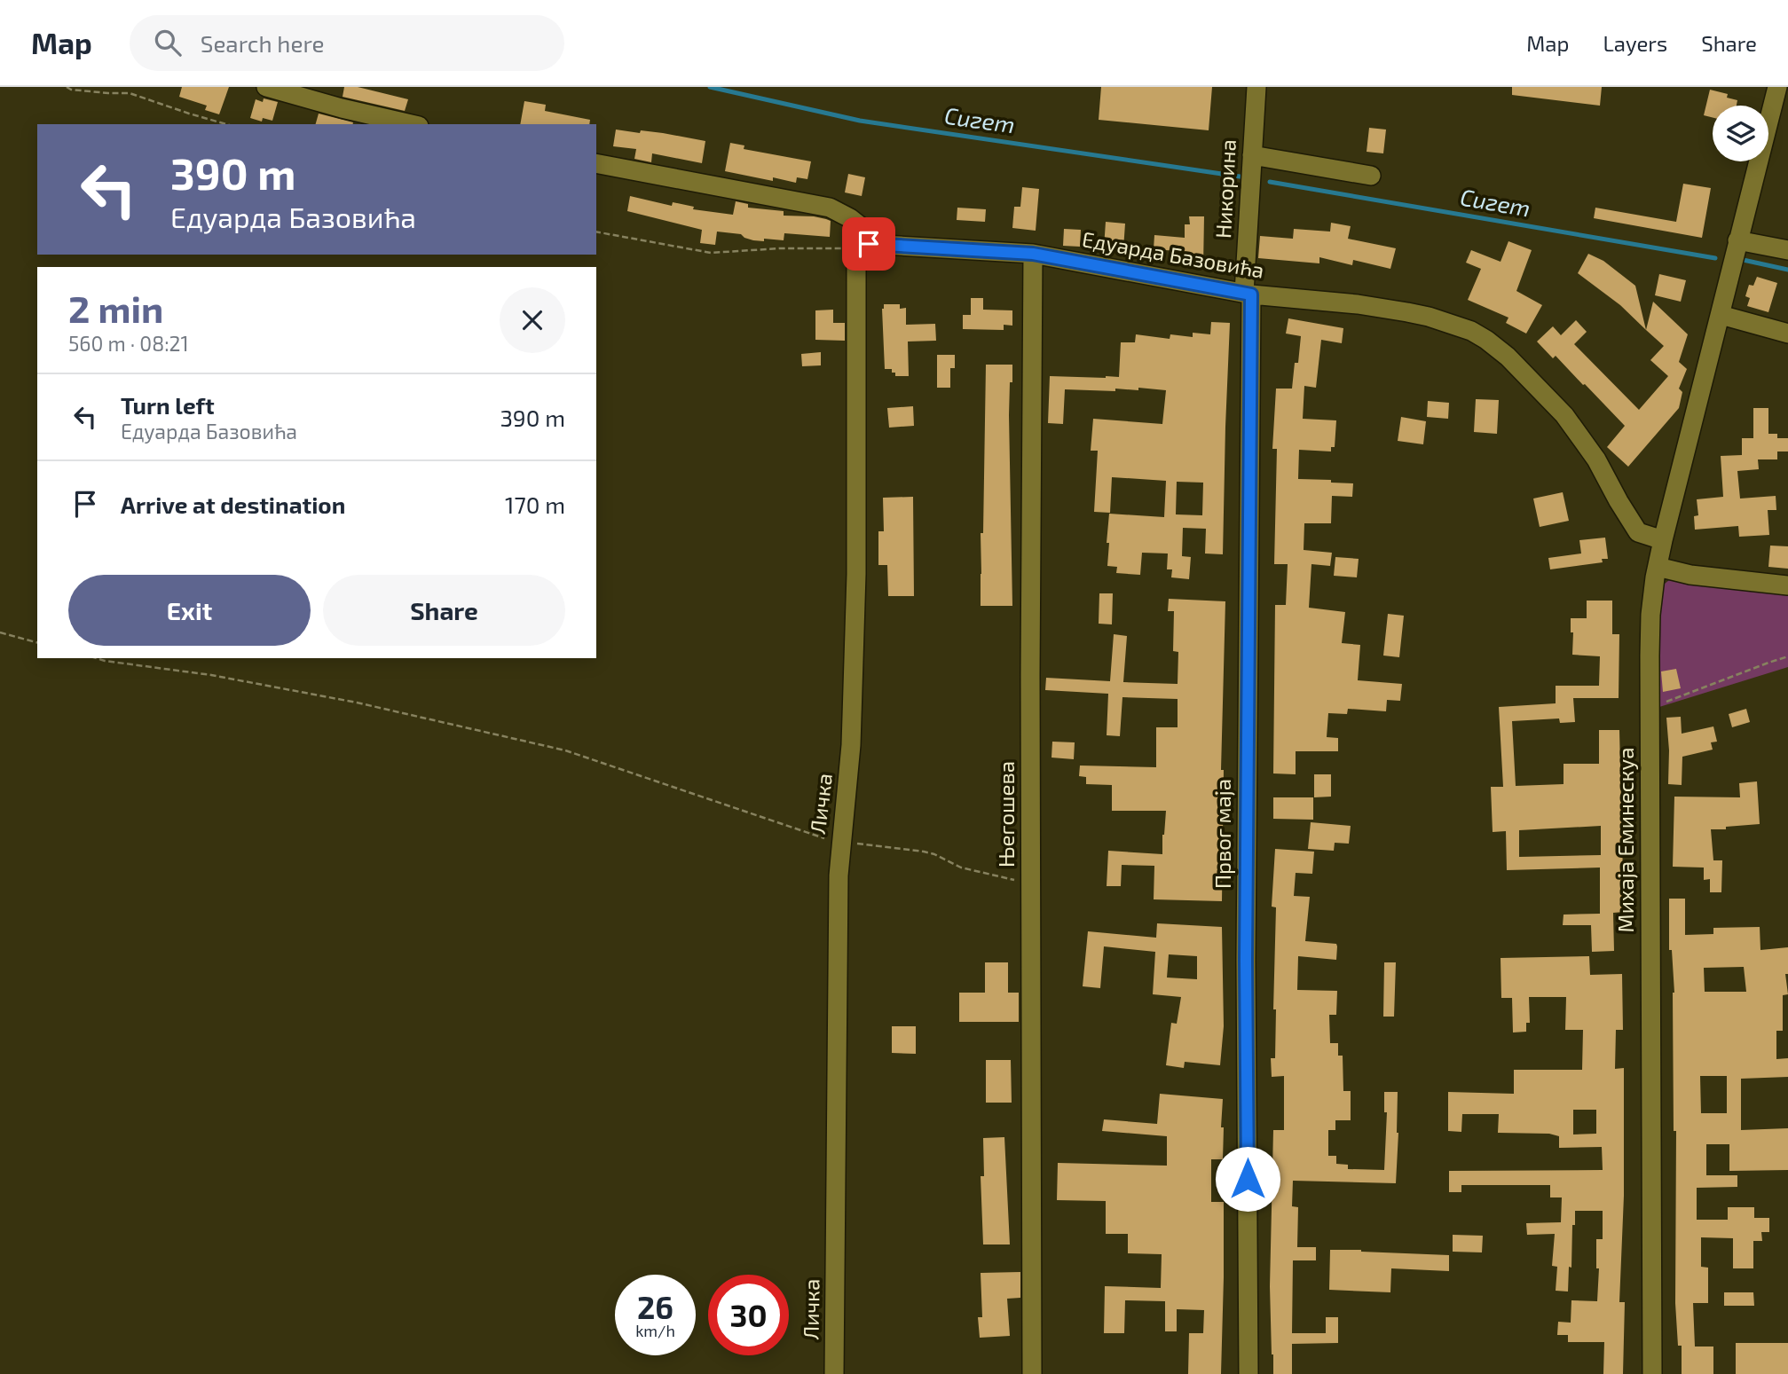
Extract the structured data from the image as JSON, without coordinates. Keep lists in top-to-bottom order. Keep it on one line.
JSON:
{"streets":{"street":["Никорина","Едуарда Базовића","Личка","Његошева","Првог маја","Михаја Еминескуа"]},"crossings":[["Никорина","Едуарда Базовића"],["Никорина","Првог маја"],["Едуарда Базовића","Личка"],["Едуарда Базовића","Његошева"],["Едуарда Базовића","Првог маја"],["Едуарда Базовића","Михаја Еминескуа"]],"water":["Сигет"],"page":{"header":"Map","search":"Search here","nav":["Map","Layers","Share"],"turn":["390 m","Едуарда Базовића"],"heading":["2 min","560 m · 08:21"],"list":[{"name":"Turn left","note":"Едуарда Базовића","value":"390 m"},{"name":"Arrive at destination","value":"170 m"}],"buttons":["Exit","Share"],"speed":"26 km/h","limit":"30"}}
